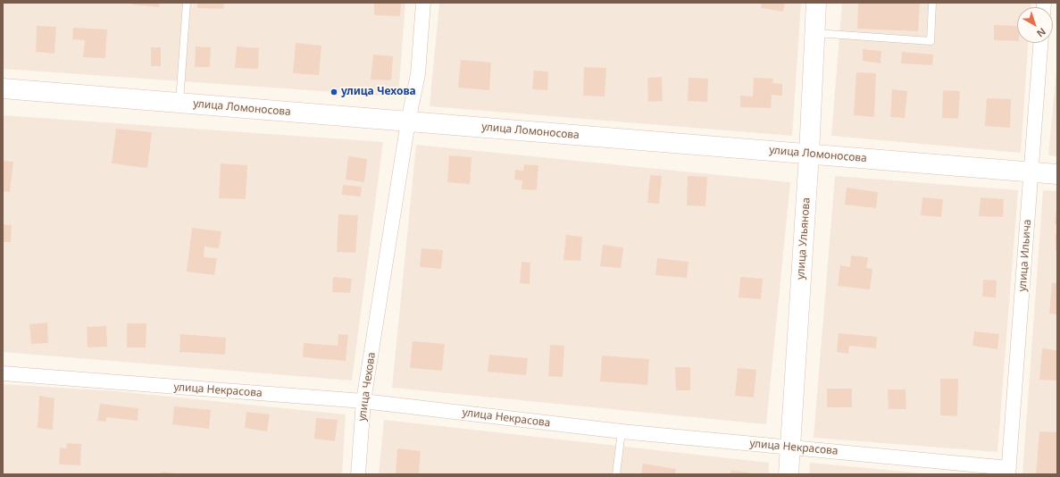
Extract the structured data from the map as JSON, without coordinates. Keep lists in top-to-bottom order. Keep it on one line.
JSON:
{"streets":{"street":["улица Ломоносова","улица Ульянова","улица Ильича","улица Чехова","улица Некрасова"]},"crossings":[["улица Ломоносова","улица Ульянова"],["улица Ломоносова","улица Ильича"],["улица Ломоносова","улица Чехова"],["улица Ульянова","улица Некрасова"],["улица Ильича","улица Некрасова"],["улица Чехова","улица Некрасова"]],"places":["улица Чехова"],"north":"bottom right"}
